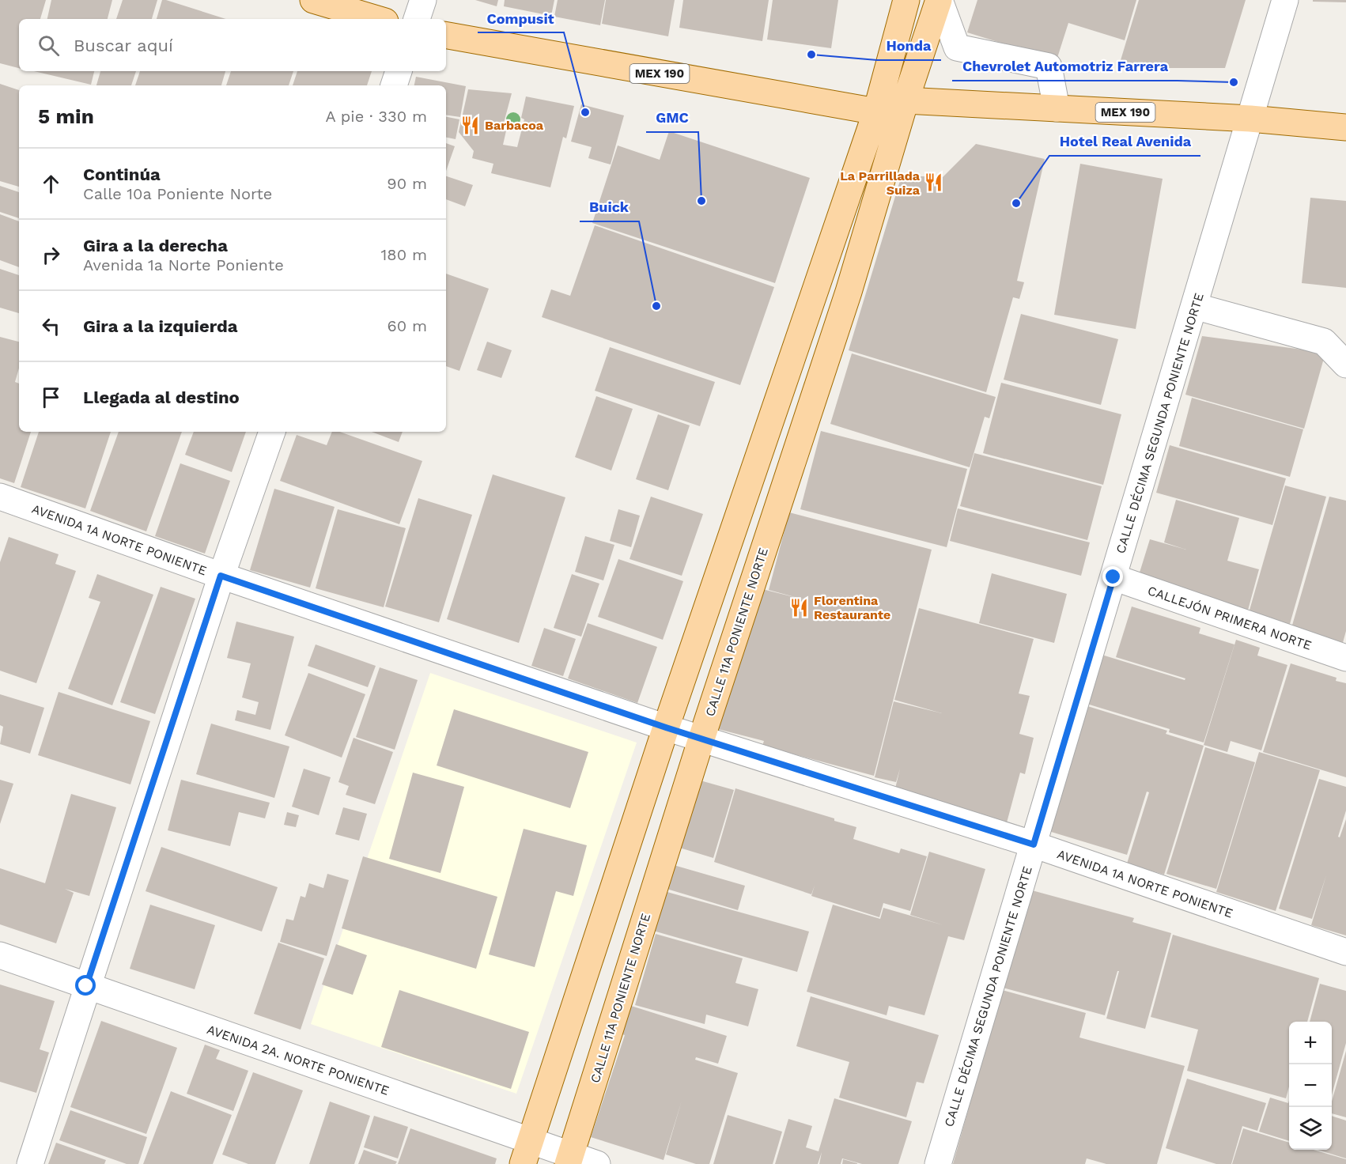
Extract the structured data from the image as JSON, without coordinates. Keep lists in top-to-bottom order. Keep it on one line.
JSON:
{"streets":{"main road":["MEX 190","CALLE 11A PONIENTE NORTE"],"street":["CALLE DÉCIMA SEGUNDA PONIENTE NORTE","AVENIDA 1A NORTE PONIENTE","CALLEJÓN PRIMERA NORTE","AVENIDA 2A. NORTE PONIENTE"]},"crossings":[["MEX 190","CALLE DÉCIMA SEGUNDA PONIENTE NORTE"],["MEX 190","CALLE 11A PONIENTE NORTE"],["CALLE DÉCIMA SEGUNDA PONIENTE NORTE","AVENIDA 1A NORTE PONIENTE"],["CALLE DÉCIMA SEGUNDA PONIENTE NORTE","CALLEJÓN PRIMERA NORTE"],["AVENIDA 1A NORTE PONIENTE","CALLE 11A PONIENTE NORTE"],["CALLE 11A PONIENTE NORTE","AVENIDA 2A. NORTE PONIENTE"]],"places":{"other":["Honda","Chevrolet Automotriz Farrera","Compusit","GMC","Hotel Real Avenida","Buick"],"restaurant":["Barbacoa","La Parrillada Suiza","Florentina Restaurante"]},"page":{"search":"Buscar aquí","heading":["5 min","A pie · 330 m"],"list":[["Continúa","Calle 10a Poniente Norte","90 m"],["Gira a la derecha","Avenida 1a Norte Poniente","180 m"],["Gira a la izquierda","60 m"],"Llegada al destino"],"map_buttons":["+","−"]}}
